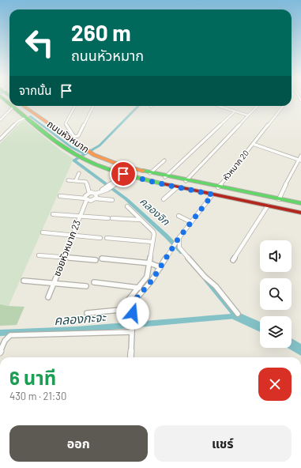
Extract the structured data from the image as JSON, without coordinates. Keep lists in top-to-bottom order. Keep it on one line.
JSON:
{"streets":{"main road":["ถนนหัวหมาก"],"street":["หัวหมาก 20","ซอยหัวหมาก 23"]},"crossings":[["ถนนหัวหมาก","หัวหมาก 20"]],"water":["คลองจิก","คลองกะจะ"],"page":{"turn":["260 m","ถนนหัวหมาก"],"then":"จากนั้น","heading":["6 นาที","430 m · 21:30"],"buttons":["ออก","แชร์"]}}
